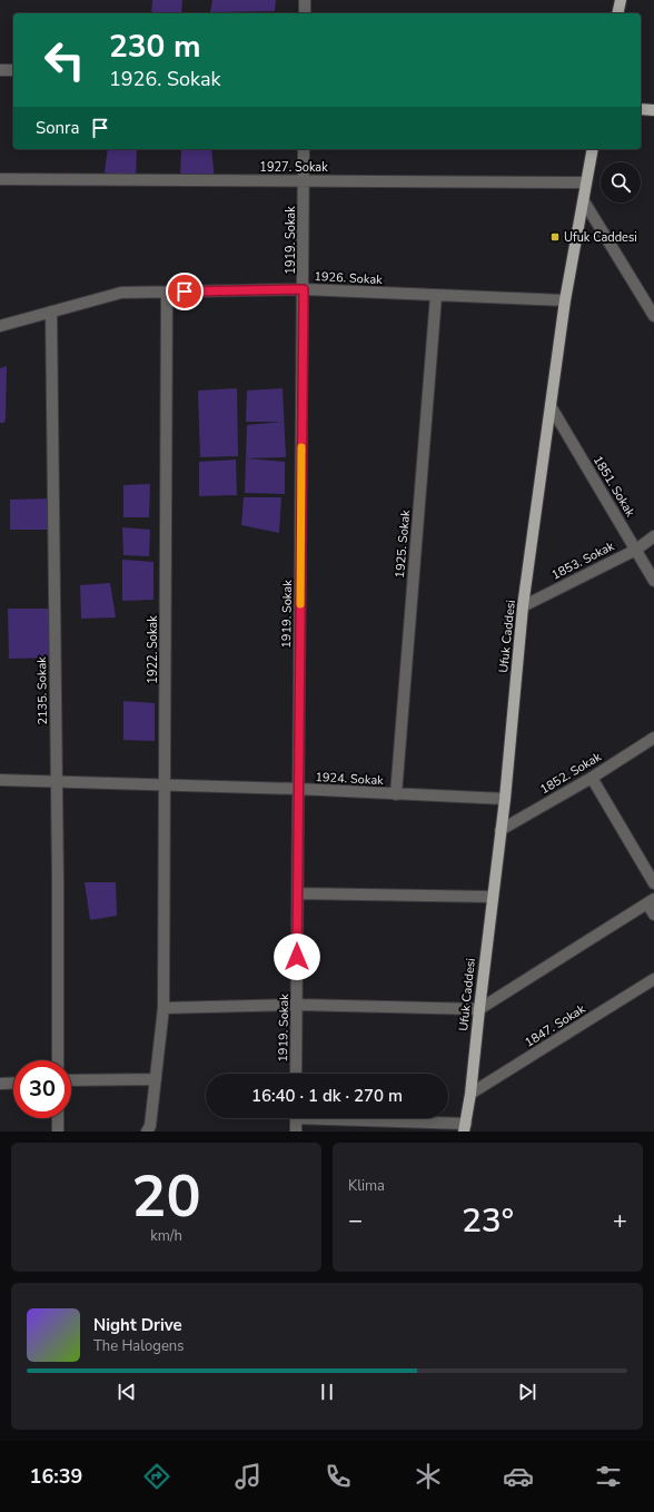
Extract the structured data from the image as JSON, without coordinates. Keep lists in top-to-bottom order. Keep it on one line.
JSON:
{"streets":{"main road":["Ufuk Caddesi"],"street":["1927. Sokak","1919. Sokak","1926. Sokak","1851. Sokak","1925. Sokak","1853. Sokak","1922. Sokak","2135. Sokak","1852. Sokak","1924. Sokak","1847. Sokak"]},"crossings":[["1927. Sokak","1919. Sokak"],["1927. Sokak","Ufuk Caddesi"],["1919. Sokak","1926. Sokak"],["1919. Sokak","1924. Sokak"],["1926. Sokak","1925. Sokak"],["1926. Sokak","Ufuk Caddesi"],["1926. Sokak","1922. Sokak"],["1926. Sokak","2135. Sokak"],["1851. Sokak","1853. Sokak"],["1851. Sokak","Ufuk Caddesi"],["1925. Sokak","1924. Sokak"],["1853. Sokak","Ufuk Caddesi"],["Ufuk Caddesi","1852. Sokak"],["Ufuk Caddesi","1924. Sokak"],["Ufuk Caddesi","1847. Sokak"],["1922. Sokak","1924. Sokak"],["2135. Sokak","1924. Sokak"]],"places":{"transit":["Ufuk Caddesi"]},"page":{"turn":["230 m","1926. Sokak"],"then":"Sonra","limit":"30","trip":"16:40 · 1 dk · 270 m","tile":[["20","km/h"],"Klima"],"heat":["−","23°","+"],"song":["Night Drive","The Halogens"],"tabs":"16:39"}}
